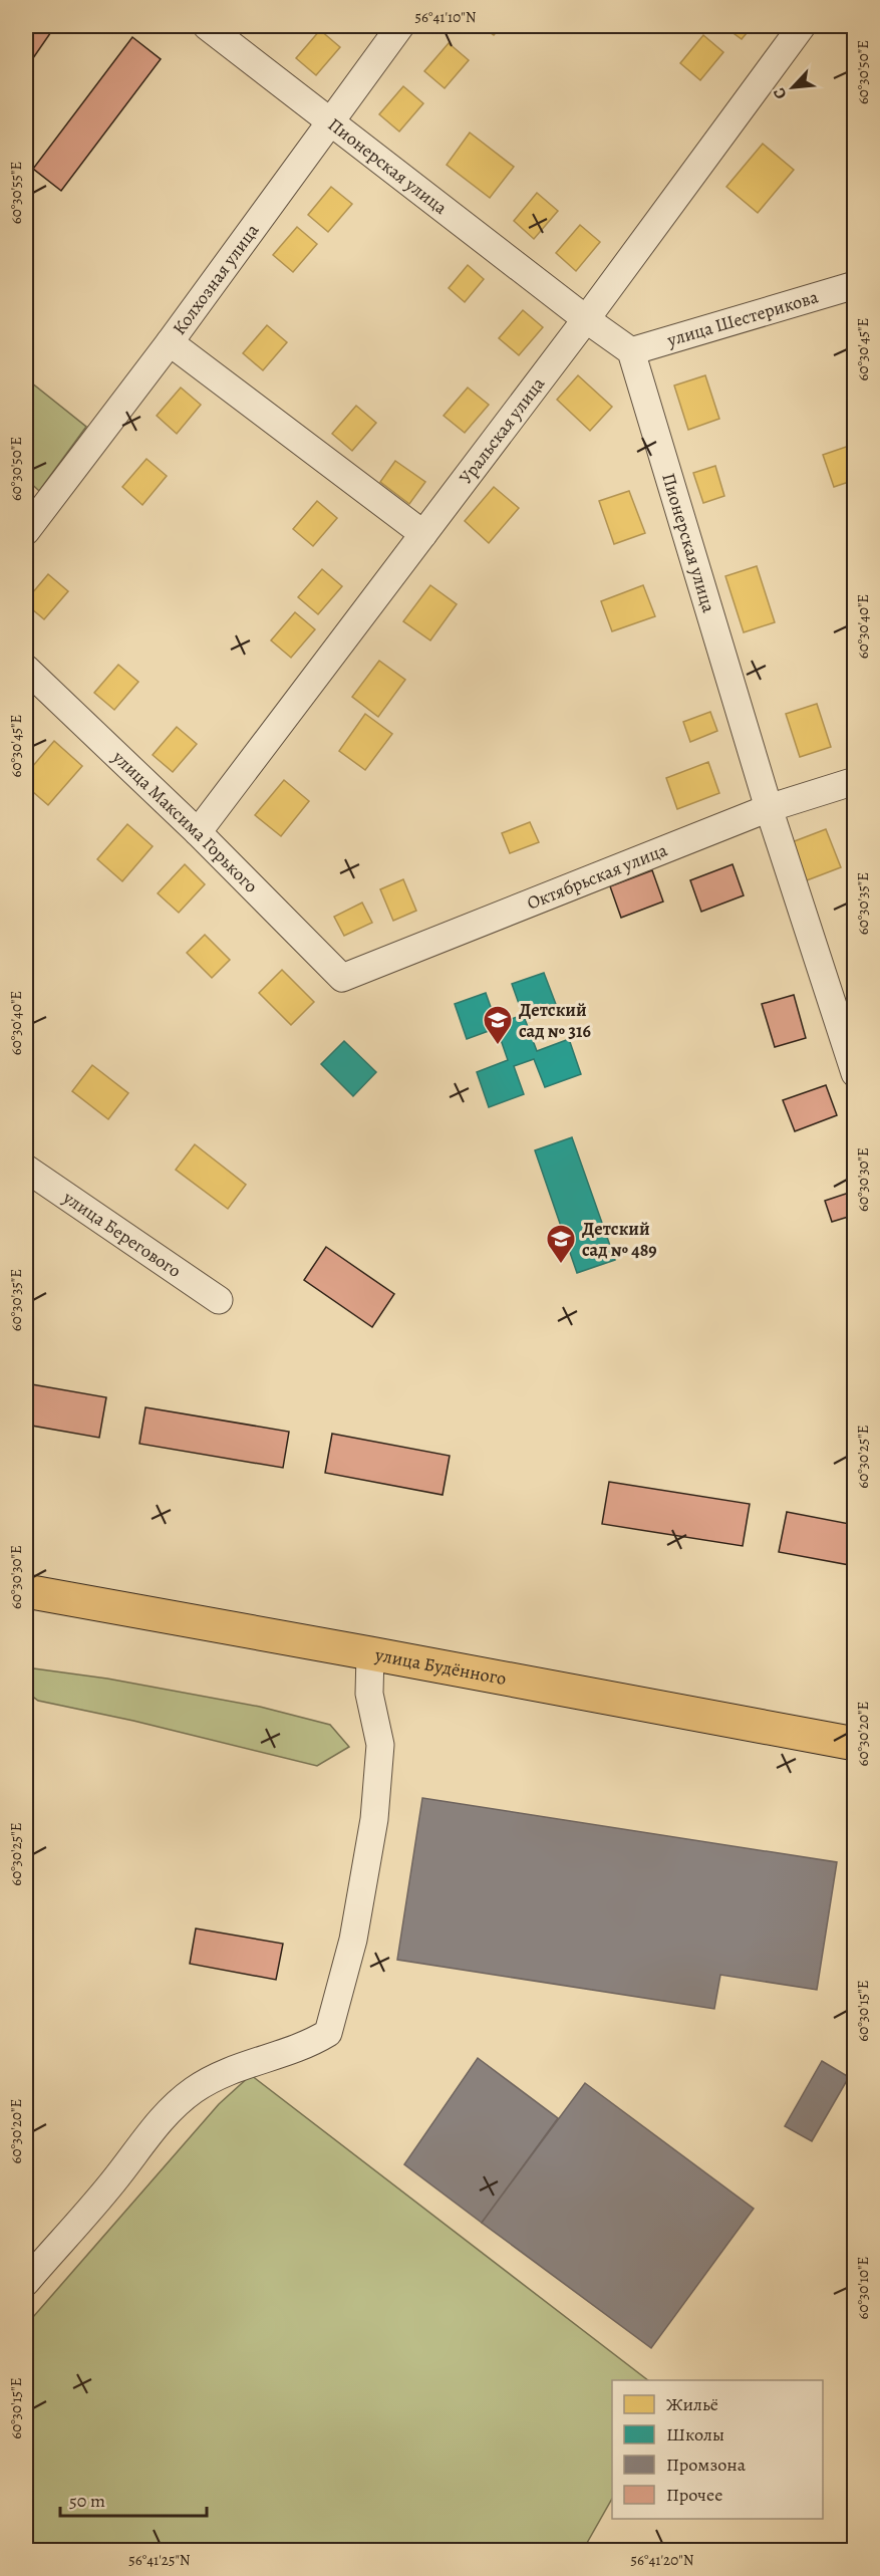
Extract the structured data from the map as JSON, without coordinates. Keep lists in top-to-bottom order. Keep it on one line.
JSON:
{"streets":{"main road":["улица Будённого"],"street":["Пионерская улица","Колхозная улица","улица Шестерикова","Уральская улица","улица Максима Горького","Октябрьская улица","улица Берегового"]},"crossings":[["Пионерская улица","Колхозная улица"],["Пионерская улица","улица Шестерикова"],["Пионерская улица","Уральская улица"],["Пионерская улица","Октябрьская улица"],["Уральская улица","улица Максима Горького"],["улица Максима Горького","Октябрьская улица"]],"places":{"school or university":["Детский сад № 316","Детский сад № 489"]},"legend":["Жильё","Школы","Промзона","Прочее"],"scale_bar":"50 m","north":"bottom left","coordinates":["56°41'10\"N","60°30'50\"E","60°30'55\"E","60°30'45\"E","60°30'40\"E","60°30'35\"E","60°30'30\"E","60°30'25\"E","60°30'20\"E","60°30'15\"E","60°30'10\"E","56°41'25\"N","56°41'20\"N"]}
